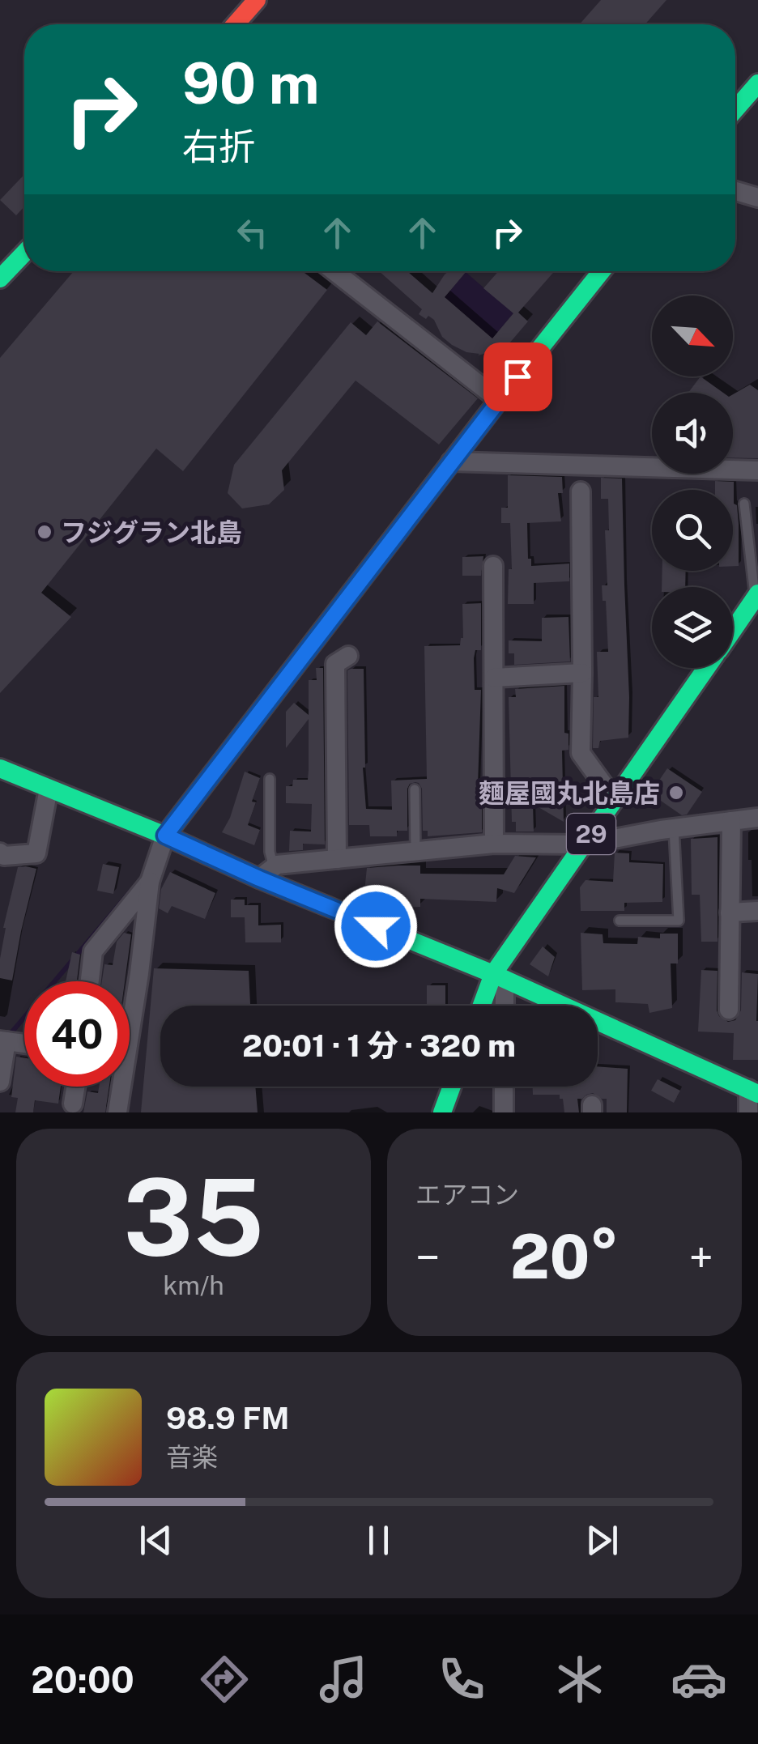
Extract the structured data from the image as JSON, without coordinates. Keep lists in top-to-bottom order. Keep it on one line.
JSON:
{"streets":{"street":["29"]},"places":["フジグラン北島","麵屋國丸北島店"],"north":"bottom right","page":{"turn":["90 m","右折"],"limit":"40","trip":"20:01 · 1 分 · 320 m","tile":[["35","km/h"],"エアコン"],"heat":["−","20°","+"],"song":["98.9 FM","音楽"],"tabs":"20:00"}}
